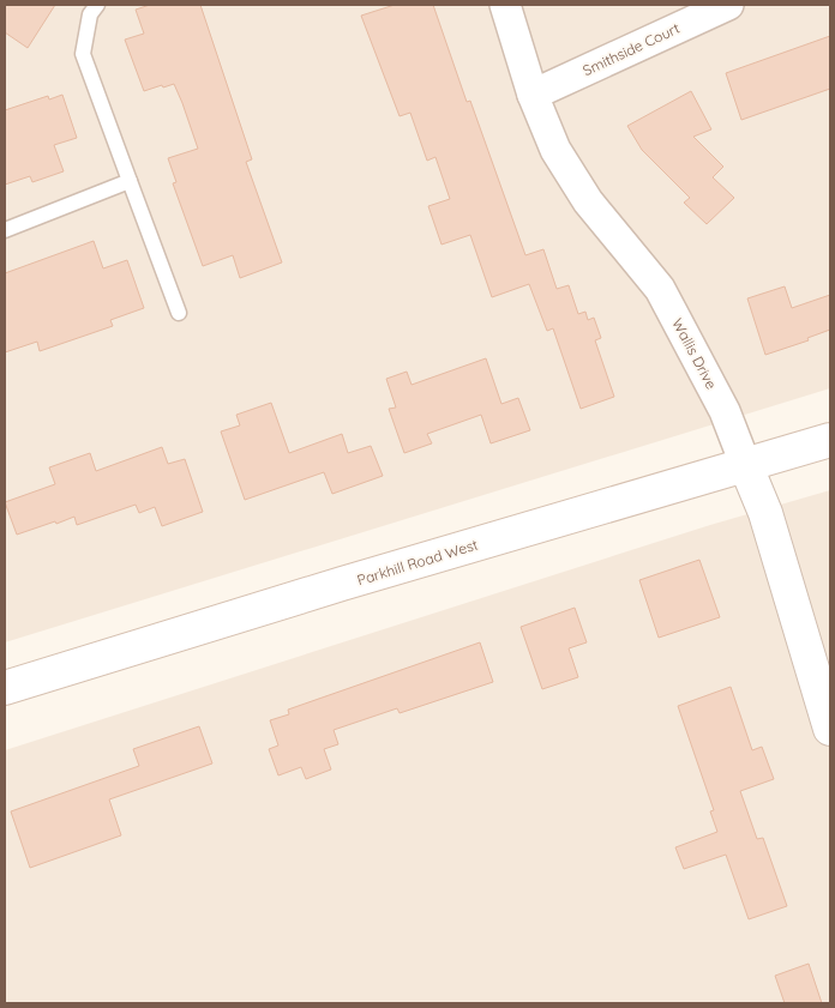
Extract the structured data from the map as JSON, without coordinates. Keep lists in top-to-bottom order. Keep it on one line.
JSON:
{"streets":{"main road":["Wallis Drive","Parkhill Road West"],"street":["Smithside Court"]},"crossings":[["Smithside Court","Wallis Drive"],["Wallis Drive","Parkhill Road West"]]}
